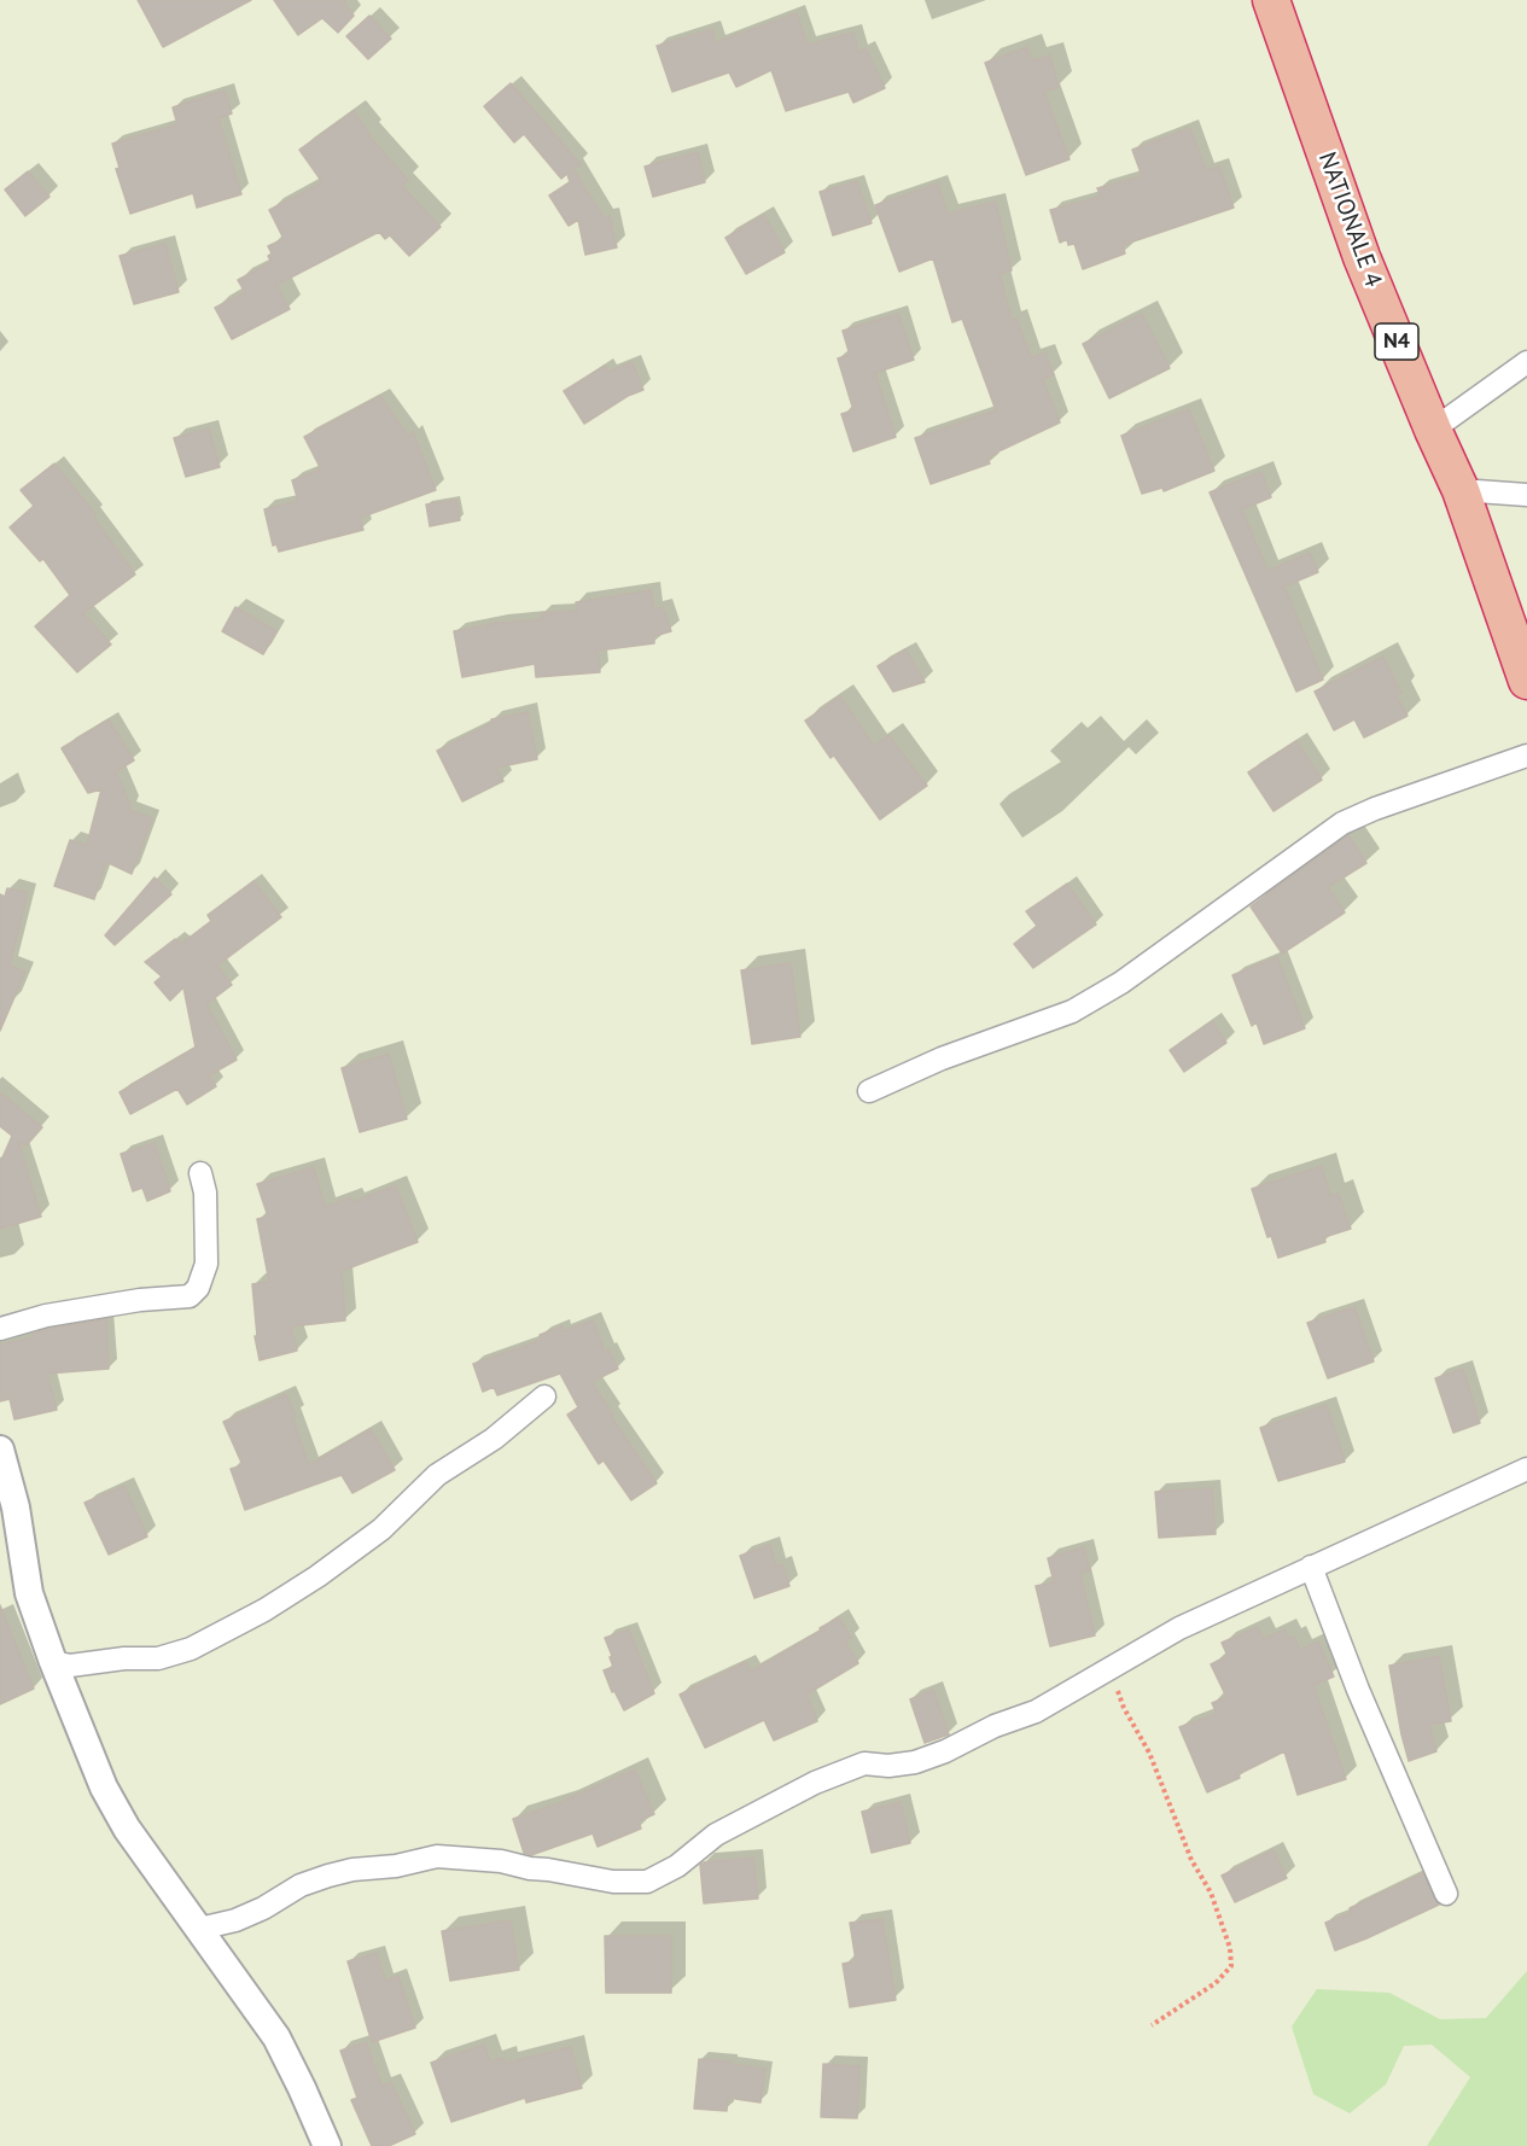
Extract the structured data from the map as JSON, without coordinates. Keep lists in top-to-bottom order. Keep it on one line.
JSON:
{"streets":{"highway":["NATIONALE 4","N4"]}}
